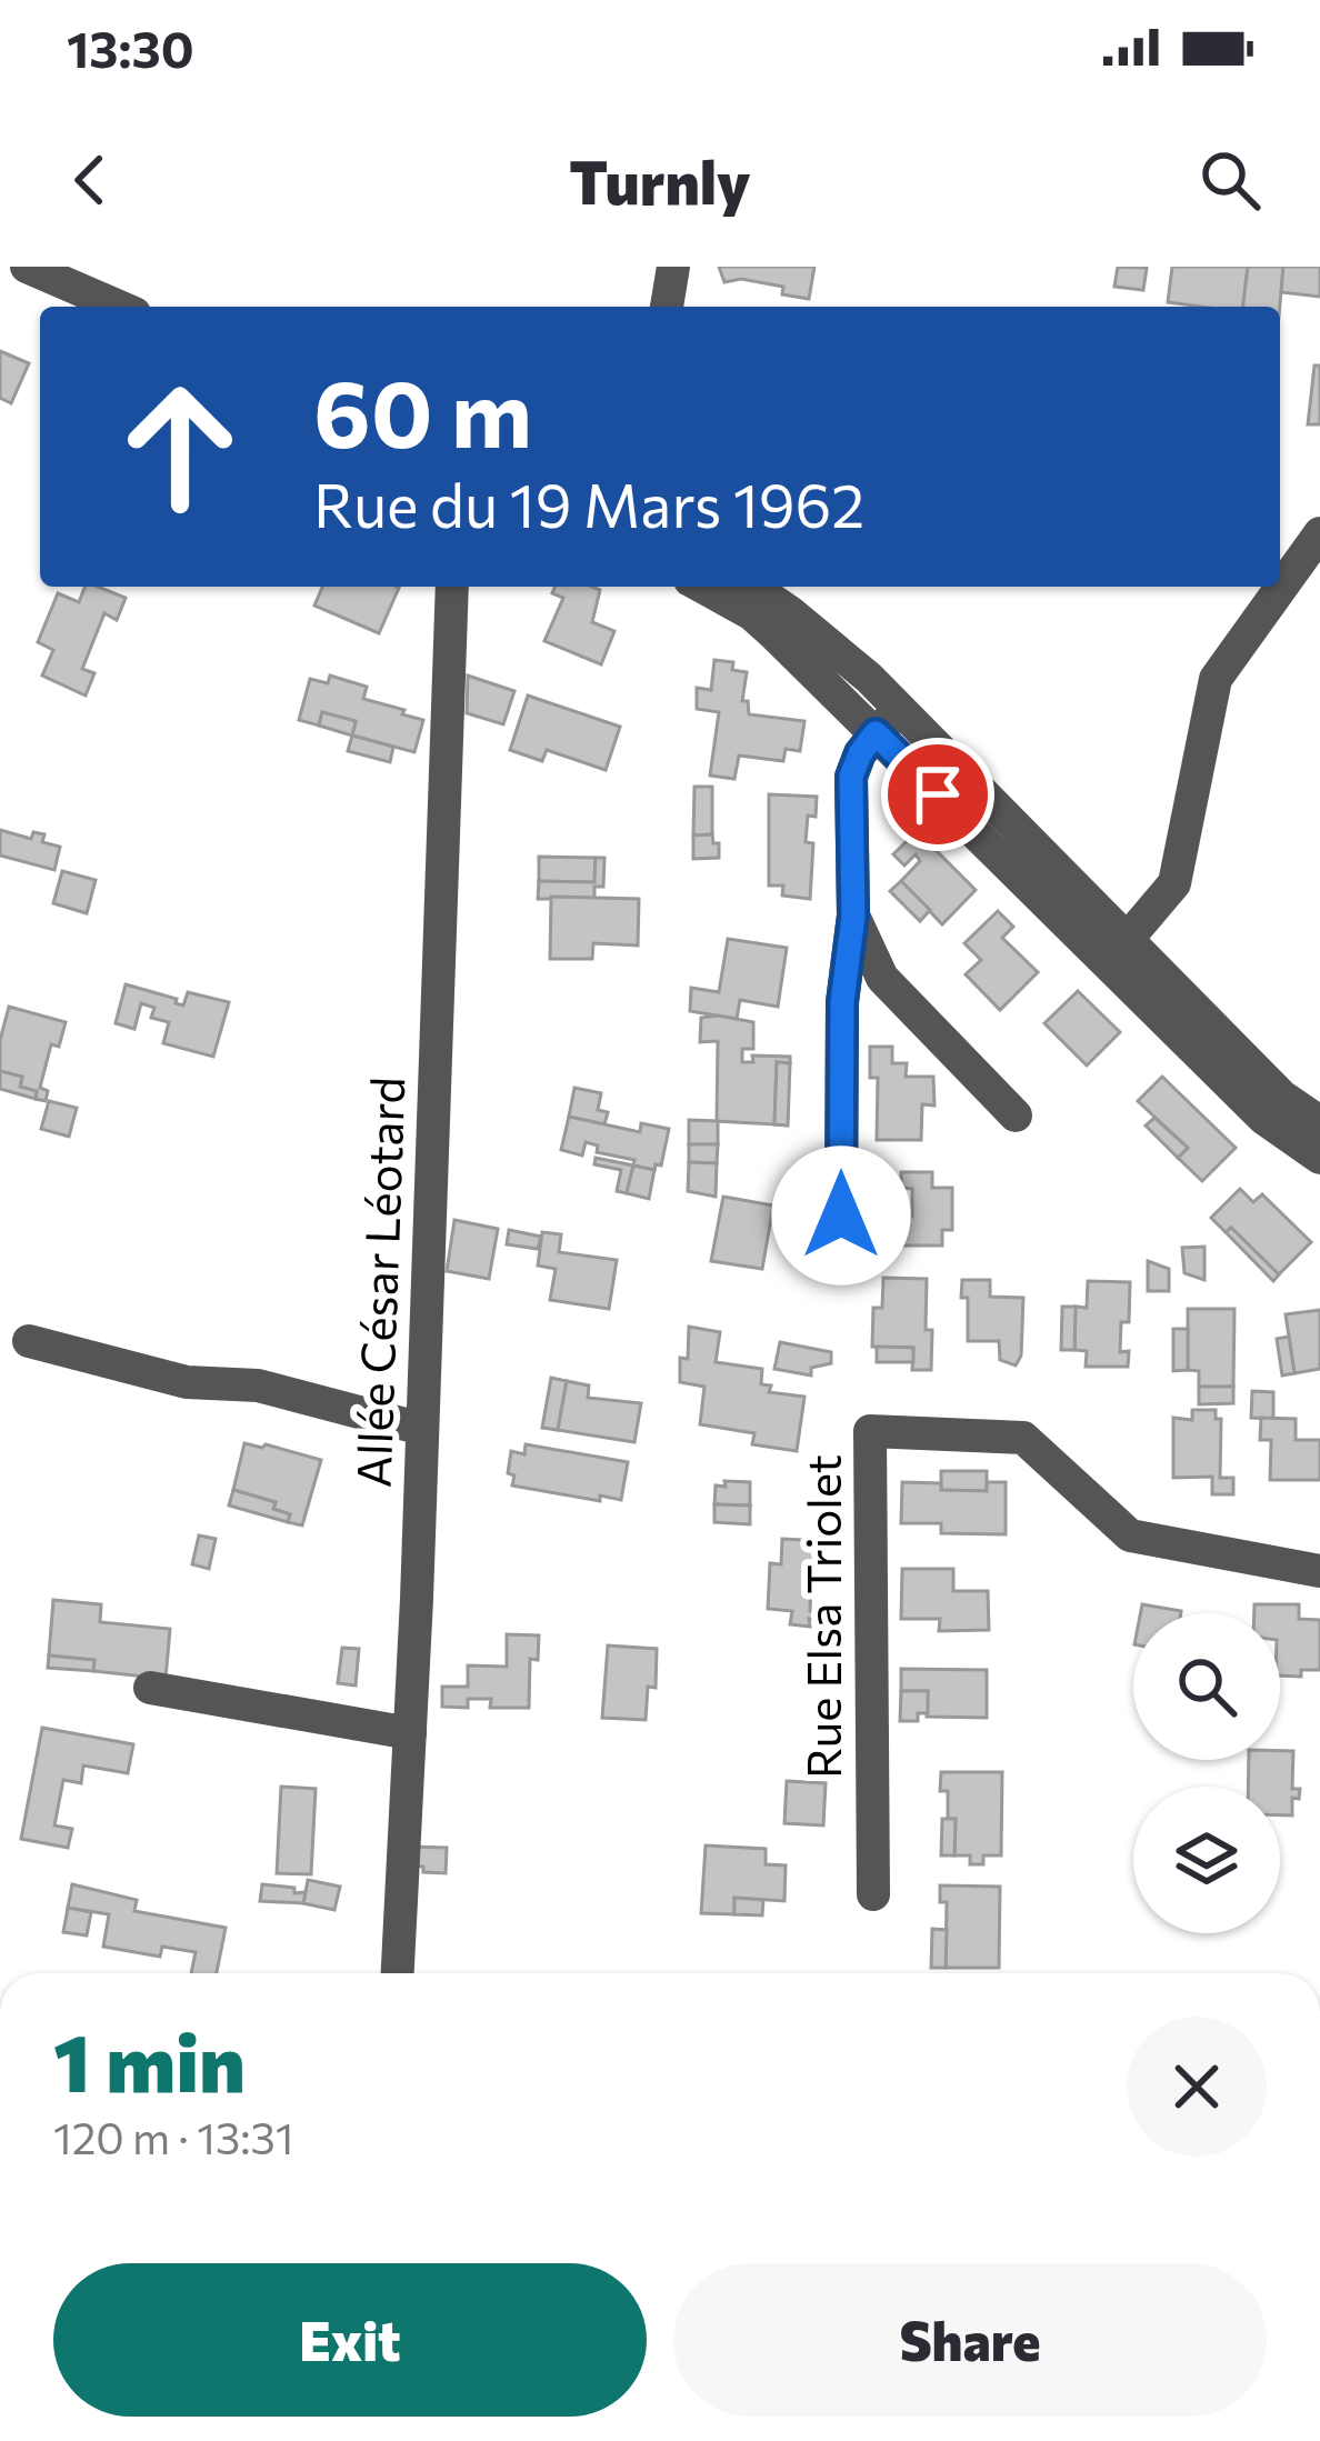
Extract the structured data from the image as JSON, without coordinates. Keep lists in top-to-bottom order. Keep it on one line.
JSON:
{"streets":{"street":["Allée César Léotard","Rue Elsa Triolet"]},"page":{"status":"13:30","header":"Turnly","turn":["60 m","Rue du 19 Mars 1962"],"heading":["1 min","120 m · 13:31"],"buttons":["Exit","Share"]}}
